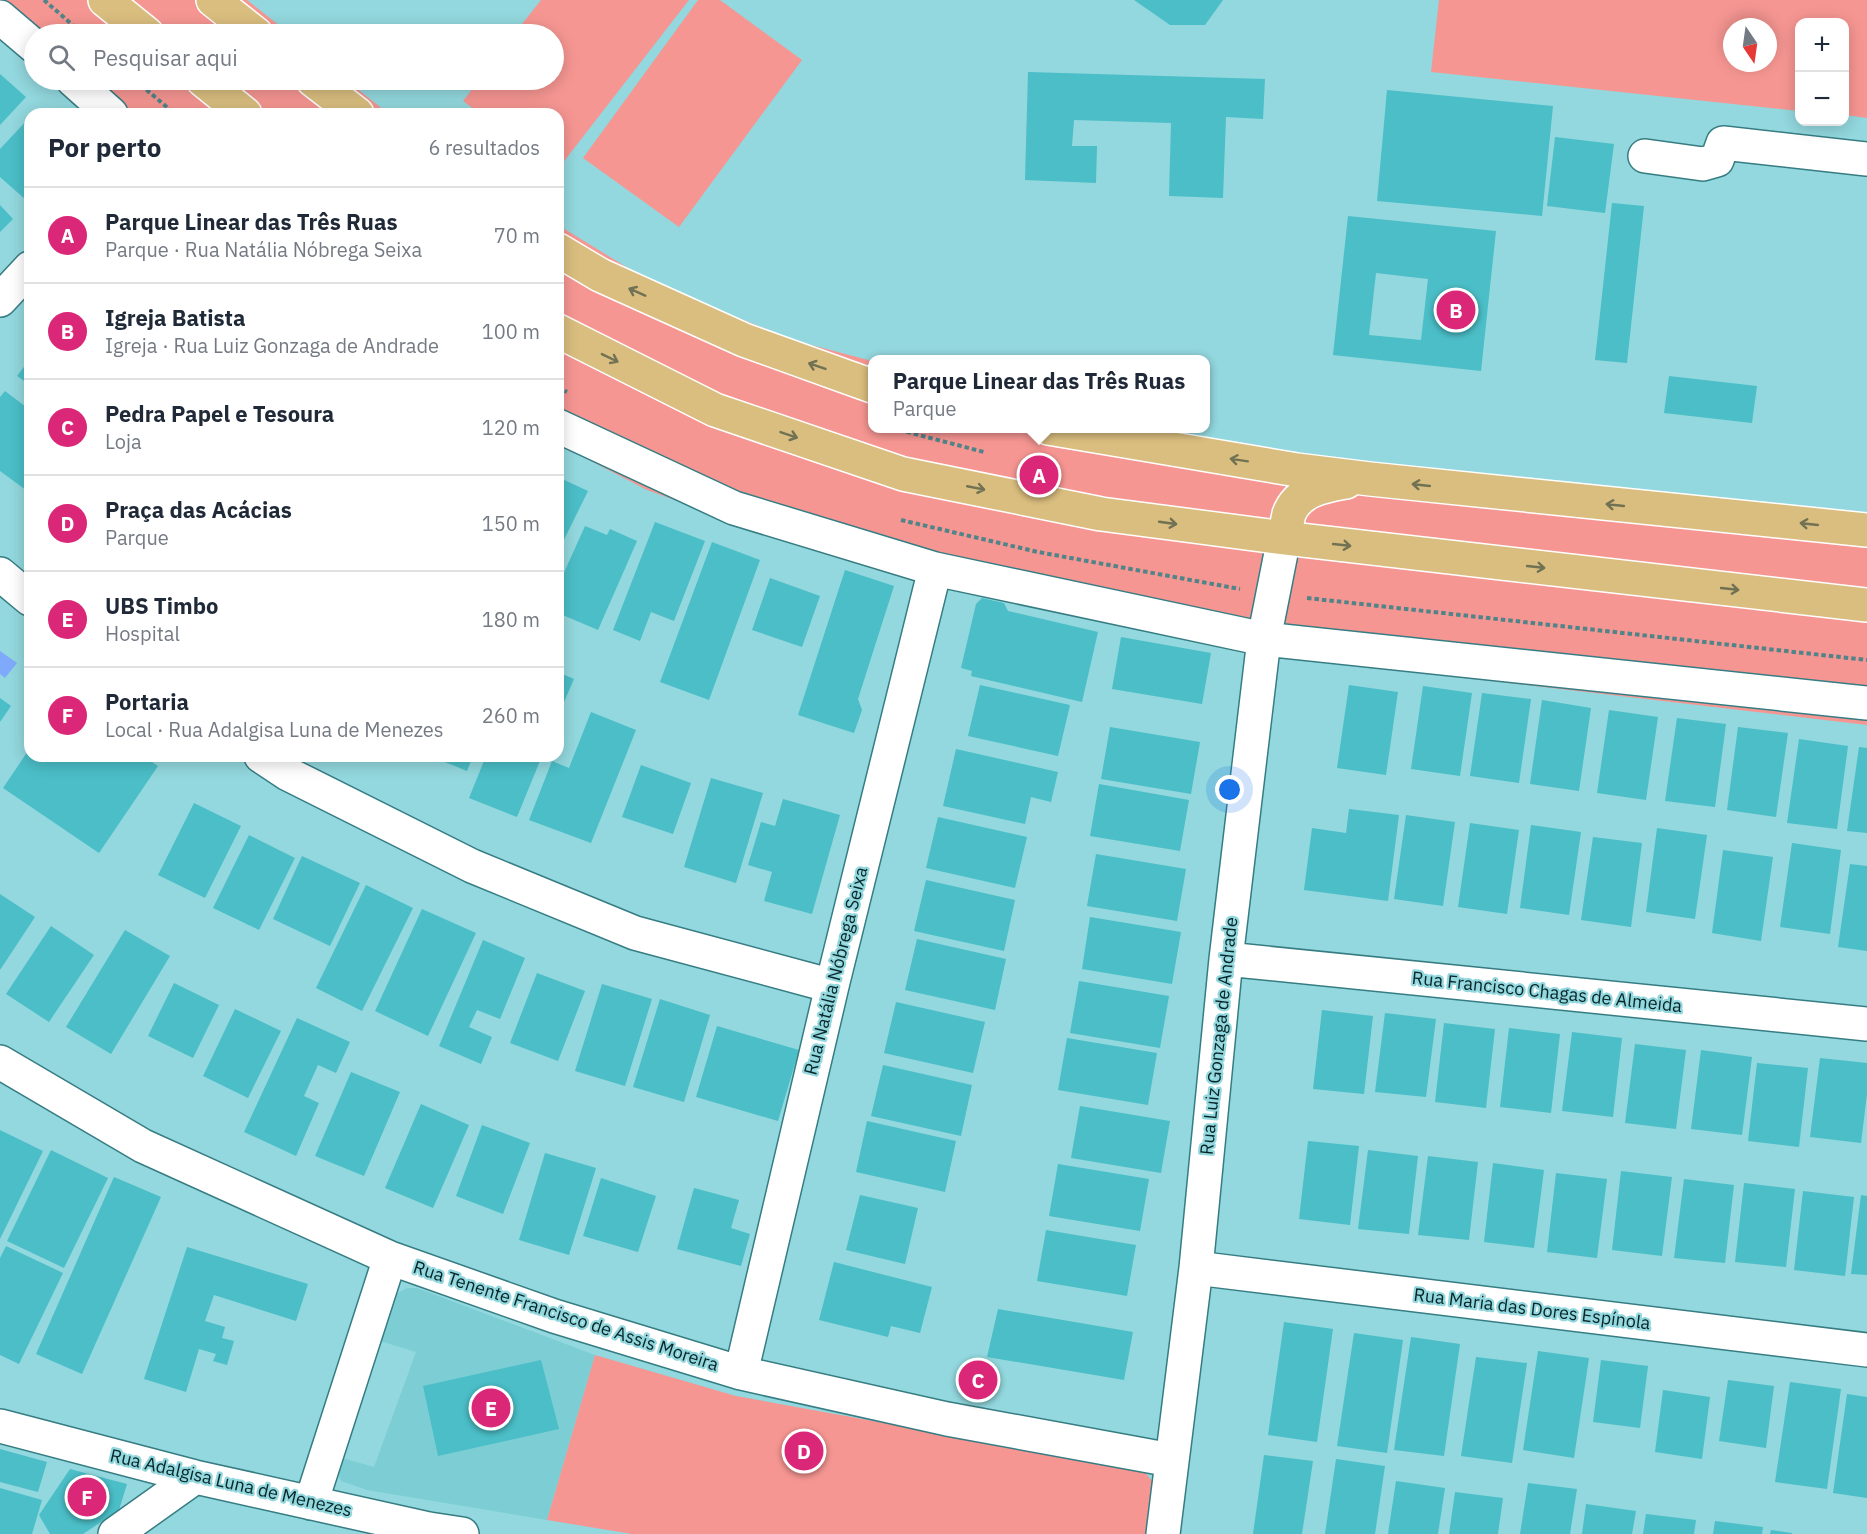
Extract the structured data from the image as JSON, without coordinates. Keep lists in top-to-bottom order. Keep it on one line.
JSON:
{"streets":{"street":["Rua Natália Nóbrega Seixa","Rua Francisco Chagas de Almeida","Rua Luiz Gonzaga de Andrade","Rua Maria das Dores Espínola","Rua Tenente Francisco de Assis Moreira","Rua Adalgisa Luna de Menezes"]},"crossings":[["Rua Natália Nóbrega Seixa","Rua Tenente Francisco de Assis Moreira"],["Rua Francisco Chagas de Almeida","Rua Luiz Gonzaga de Andrade"],["Rua Luiz Gonzaga de Andrade","Rua Maria das Dores Espínola"],["Rua Luiz Gonzaga de Andrade","Rua Tenente Francisco de Assis Moreira"]],"north":"bottom","page":{"map_buttons":["+","−"],"search":"Pesquisar aqui","heading":["Por perto","6 resultados"],"list":[{"mark":"A","name":"Parque Linear das Três Ruas","note":"Parque · Rua Natália Nóbrega Seixa","value":"70 m"},{"mark":"B","name":"Igreja Batista","note":"Igreja · Rua Luiz Gonzaga de Andrade","value":"100 m"},{"mark":"C","name":"Pedra Papel e Tesoura","note":"Loja","value":"120 m"},{"mark":"D","name":"Praça das Acácias","note":"Parque","value":"150 m"},{"mark":"E","name":"UBS Timbo","note":"Hospital","value":"180 m"},{"mark":"F","name":"Portaria","note":"Local · Rua Adalgisa Luna de Menezes","value":"260 m"}],"pins":["B","A","C","E","D","F"],"popup":["Parque Linear das Três Ruas","Parque"]}}
